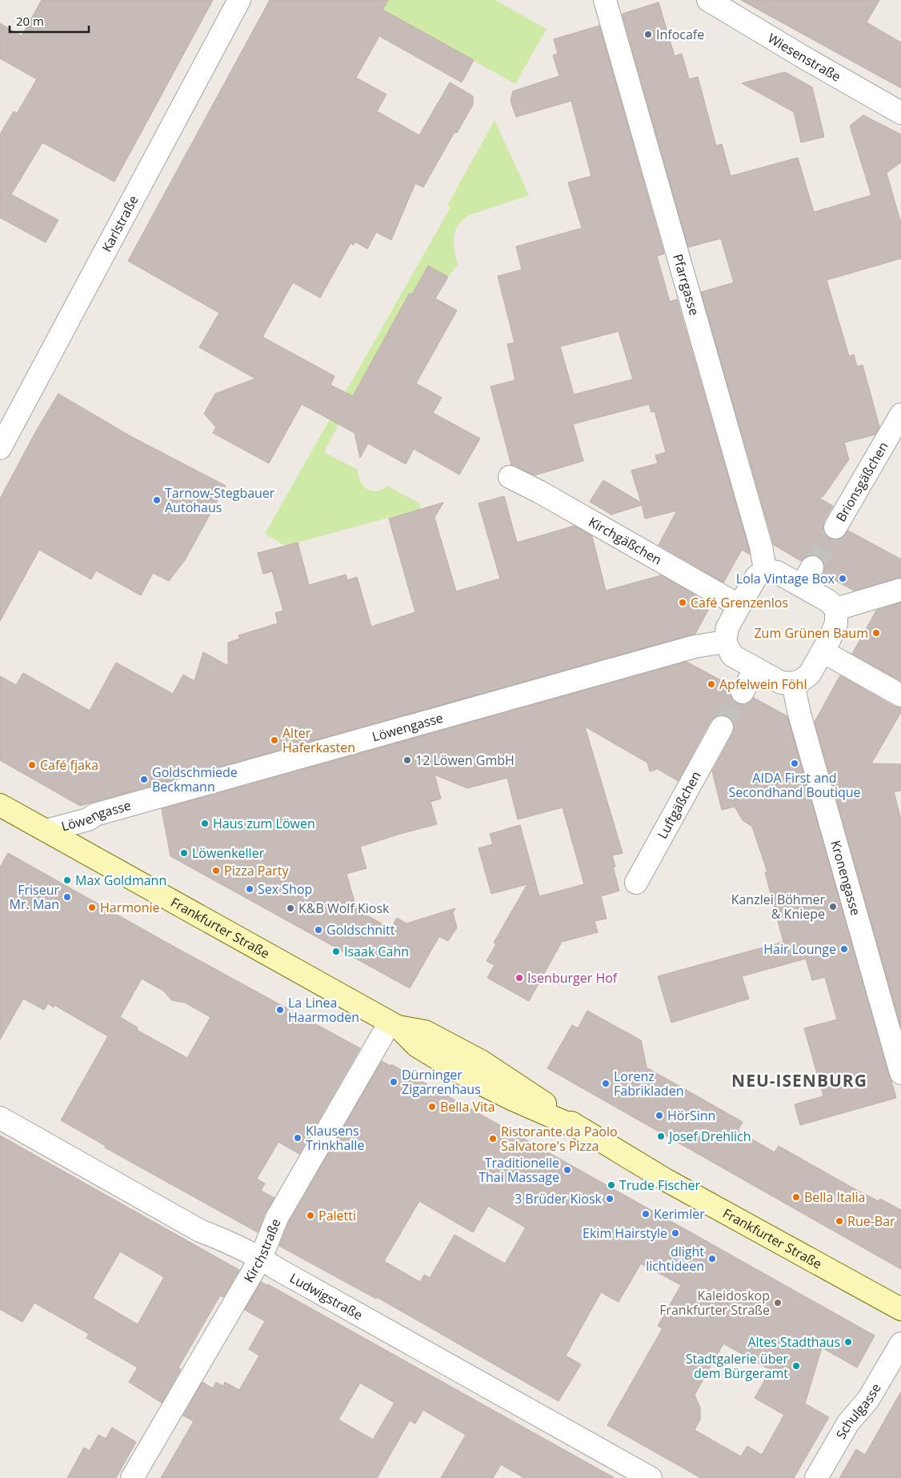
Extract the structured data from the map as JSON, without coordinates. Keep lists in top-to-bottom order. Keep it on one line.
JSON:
{"streets":{"main road":["Frankfurter Straße"],"street":["Wiesenstraße","Karlstraße","Pfarrgasse","Brionsgäßchen","Kirchgäßchen","Löwengasse","Luftgäßchen","Kronengasse","Kirchstraße","Ludwigstraße","Schulgasse"]},"crossings":[["Pfarrgasse","Kirchgäßchen"],["Pfarrgasse","Löwengasse"],["Pfarrgasse","Kronengasse"],["Kirchgäßchen","Löwengasse"],["Kirchgäßchen","Kronengasse"],["Löwengasse","Kronengasse"],["Löwengasse","Frankfurter Straße"],["Frankfurter Straße","Kirchstraße"],["Kirchstraße","Ludwigstraße"]],"districts":["NEU-ISENBURG"],"places":["Infocafe","Tarnow-Stegbauer Autohaus","Lola Vintage Box","Café Grenzenlos","Zum Grünen Baum","Apfelwein Föhl","Alter Haferkasten","12 Löwen GmbH","AIDA First and Secondhand Boutique","Café fjaka","Goldschmiede Beckmann","Haus zum Löwen","Löwenkeller","Pizza Party","Max Goldmann","Sex Shop","Friseur Mr. Man","Kanzlei Böhmer & Kniepe","Harmonie","K&B Wolf Kiosk","Goldschnitt","Hair Lounge","Isaak Cahn","Isenburger Hof","La Linea Haarmoden","Dürninger Zigarrenhaus","Lorenz Fabrikladen","Bella Vita","HörSinn","Josef Drehlich","Klausens Trinkhalle","Ristorante da Paolo Salvatore's Pizza","Traditionelle Thai Massage","Trude Fischer","Bella Italia","3 Brüder Kiosk","Kerimler","Paletti","Rue-Bar","Ekim Hairstyle","dlight lichtideen","Kaleidoskop Frankfurter Straße","Altes Stadthaus","Stadtgalerie über dem Bürgeramt"],"scale_bar":"20 m"}
